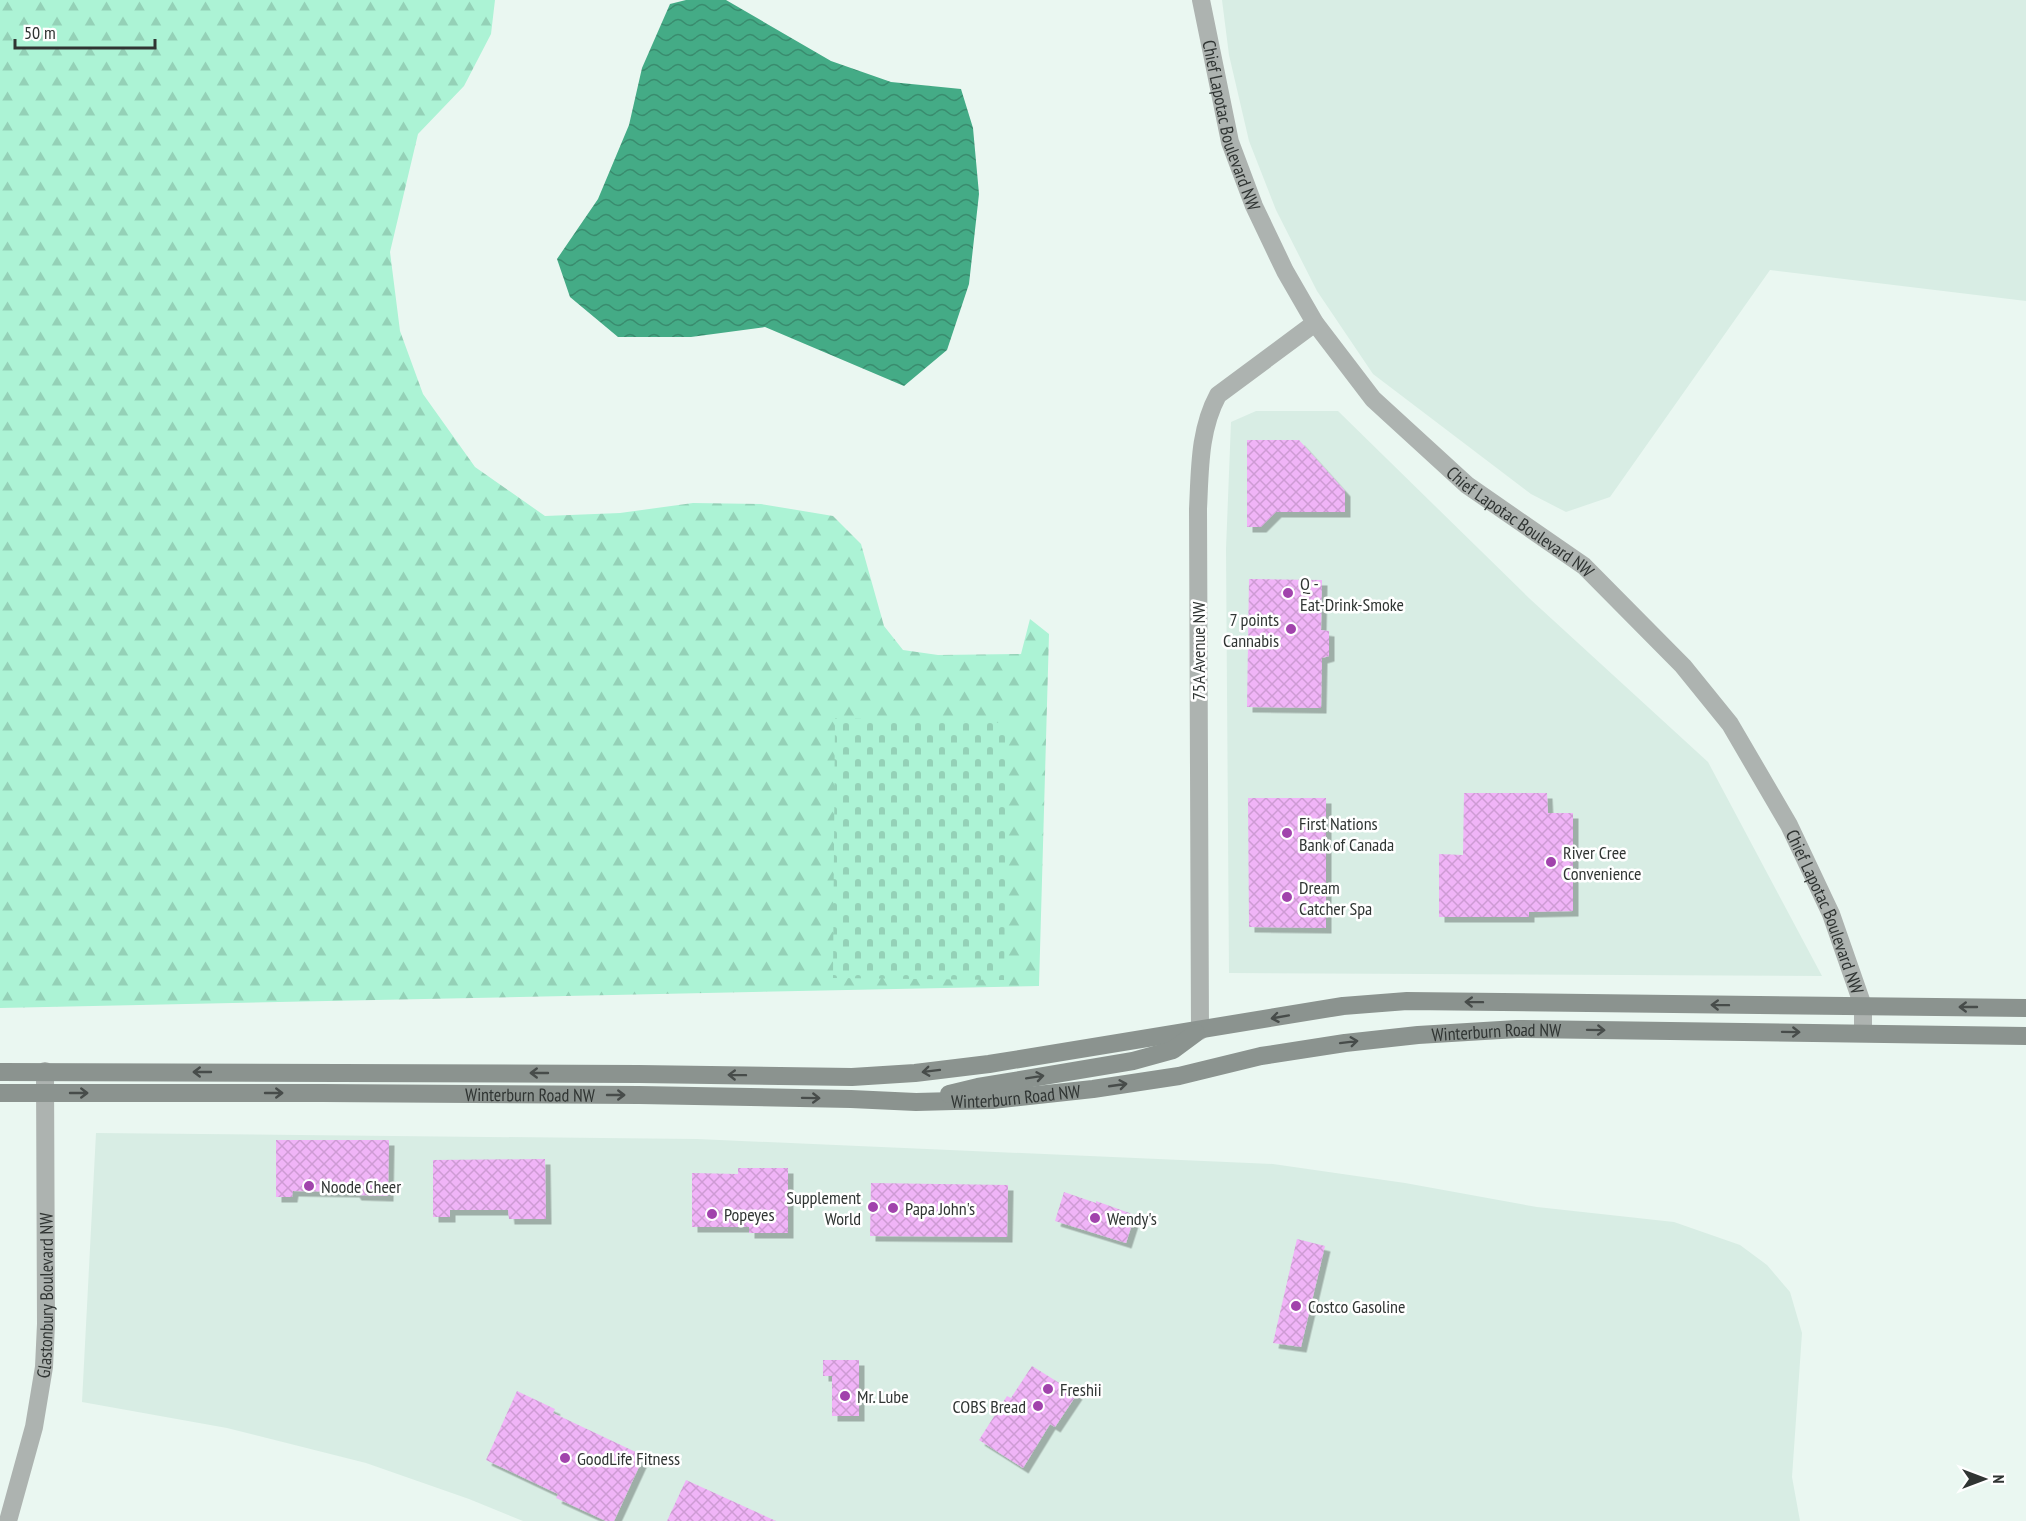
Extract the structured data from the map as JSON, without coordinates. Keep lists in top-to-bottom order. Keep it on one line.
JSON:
{"streets":{"main road":["Winterburn Road NW"],"street":["Chief Lapotac Boulevard NW","75A Avenue NW","Glastonbury Boulevard NW"]},"crossings":[["Chief Lapotac Boulevard NW","75A Avenue NW"],["Chief Lapotac Boulevard NW","Winterburn Road NW"],["75A Avenue NW","Winterburn Road NW"],["Winterburn Road NW","Glastonbury Boulevard NW"]],"places":["Q - Eat-Drink-Smoke","7 points Cannabis","First Nations Bank of Canada","River Cree Convenience","Dream Catcher Spa","Noode Cheer","Supplement World","Papa John's","Popeyes","Wendy's","Costco Gasoline","Freshii","Mr. Lube","COBS Bread","GoodLife Fitness"],"scale_bar":"50 m","north":"right"}
